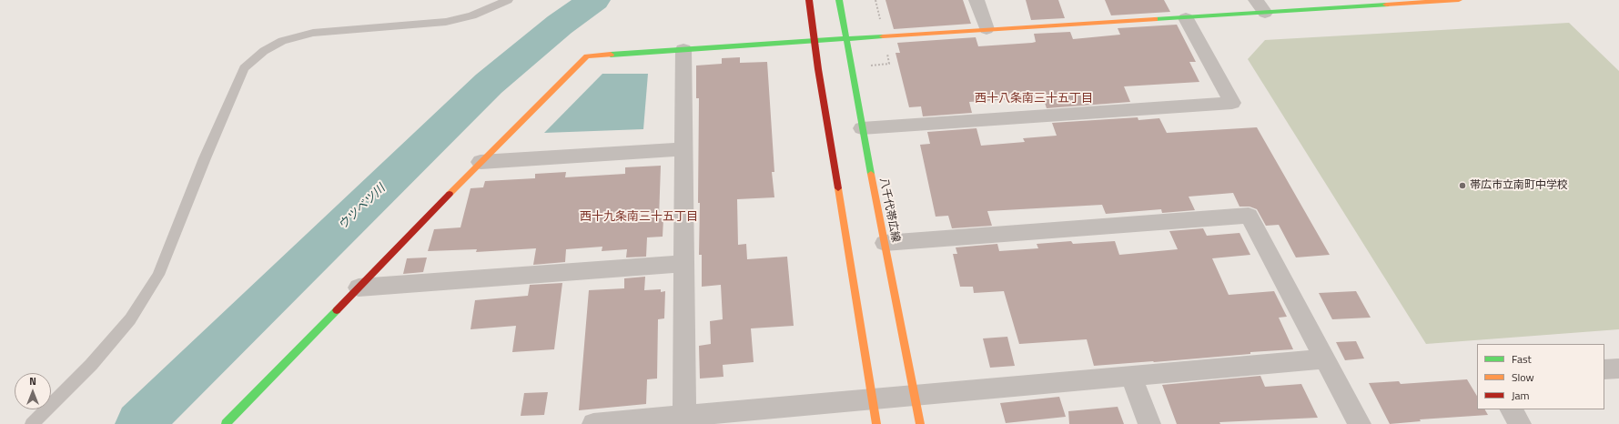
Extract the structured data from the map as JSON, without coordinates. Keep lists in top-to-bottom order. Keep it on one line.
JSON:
{"streets":{"street":["八千代帯広線"]},"districts":["西十八条南三十五丁目","西十九条南三十五丁目"],"water":["ウツベツ川"],"places":["帯広市立南町中学校"],"legend":["Fast","Slow","Jam"],"north":"top"}
